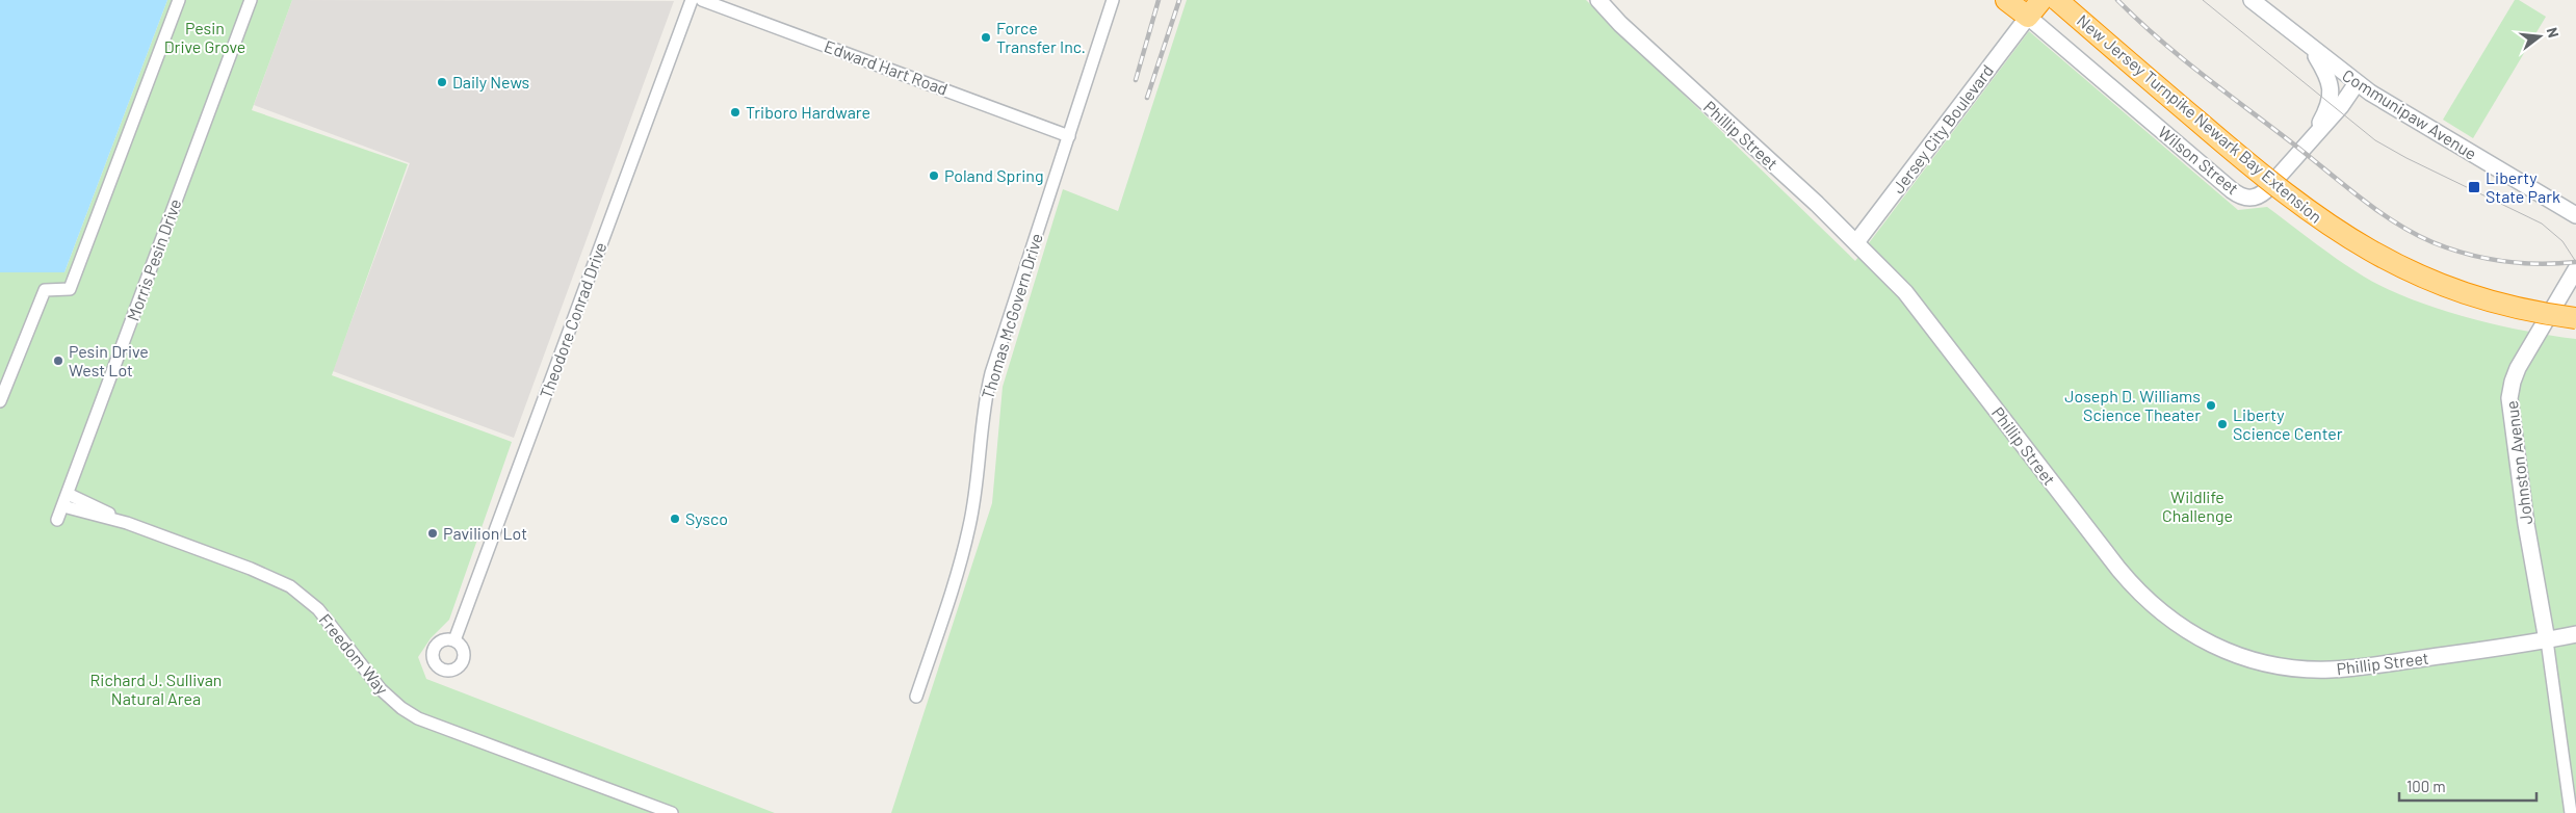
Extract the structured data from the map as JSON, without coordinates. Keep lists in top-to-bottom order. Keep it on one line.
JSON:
{"streets":{"highway":["New Jersey Turnpike Newark Bay Extension"],"street":["Edward Hart Road","Communipaw Avenue","Jersey City Boulevard","Phillip Street","Wilson Street","Morris Pesin Drive","Thomas McGovern Drive","Theodore Conrad Drive","Johnston Avenue","Freedom Way"]},"crossings":[["Edward Hart Road","Thomas McGovern Drive"],["Communipaw Avenue","Wilson Street"],["Jersey City Boulevard","Phillip Street"],["Jersey City Boulevard","Wilson Street"],["Phillip Street","Johnston Avenue"],["Morris Pesin Drive","Freedom Way"]],"parks":["Pesin Drive Grove","Wildlife Challenge","Richard J. Sullivan Natural Area"],"places":{"other":["Force Transfer Inc.","Daily News","Triboro Hardware","Poland Spring","Pesin Drive West Lot","Joseph D. Williams Science Theater","Liberty Science Center","Sysco","Pavilion Lot"],"transit":["Liberty State Park"]},"scale_bar":"100 m","north":"right"}
